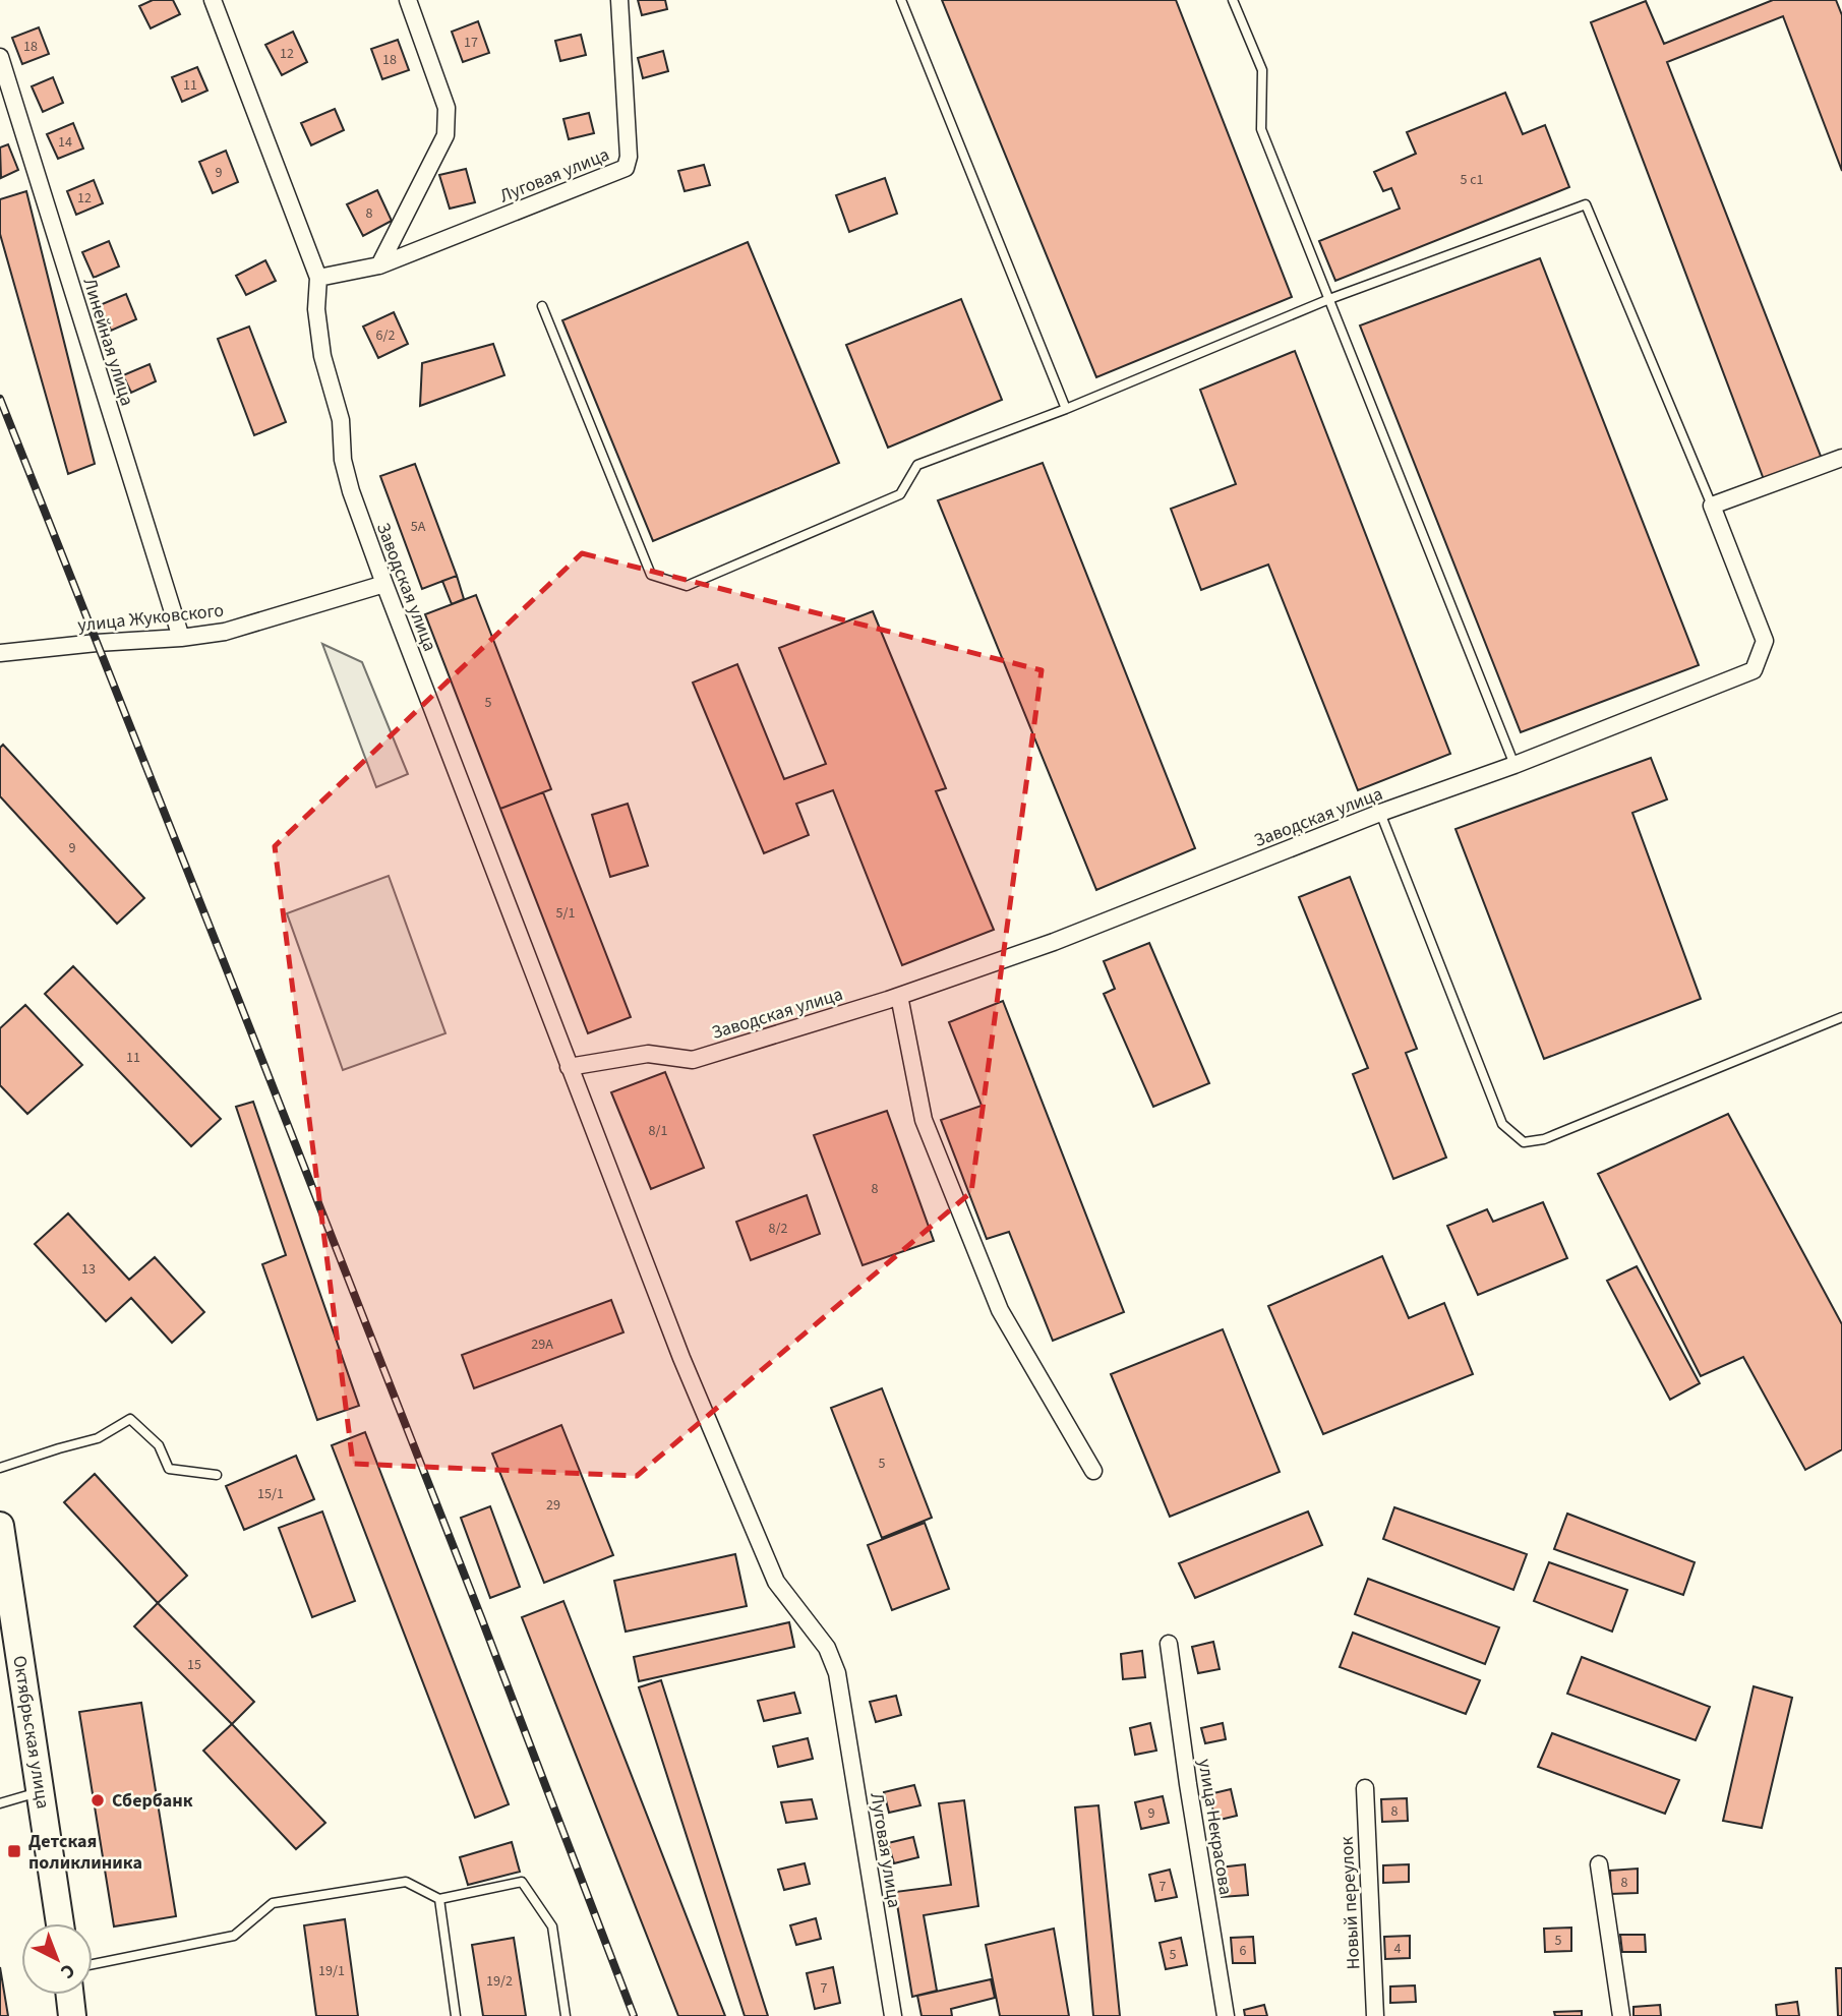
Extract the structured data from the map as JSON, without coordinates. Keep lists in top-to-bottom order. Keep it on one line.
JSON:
{"streets":{"main road":["Октябрьская улица"],"street":["Луговая улица","Линейная улица","Заводская улица","улица Жуковского","улица Некрасова","Новый переулок"]},"crossings":[["Луговая улица","Заводская улица"],["Линейная улица","улица Жуковского"],["Заводская улица","улица Жуковского"]],"places":{"other":["Сбербанк"],"transit":["Детская поликлиника"]},"house_numbers":["17","18","12","18","11","14","9","5 с1","12","8","6/2","5А","5","9","5/1","11","8/1","8","8/2","13","29А","5","15/1","29","15","8","9","8","7","5","4","6","5","19/1","19/2","7"],"north":"bottom right"}
